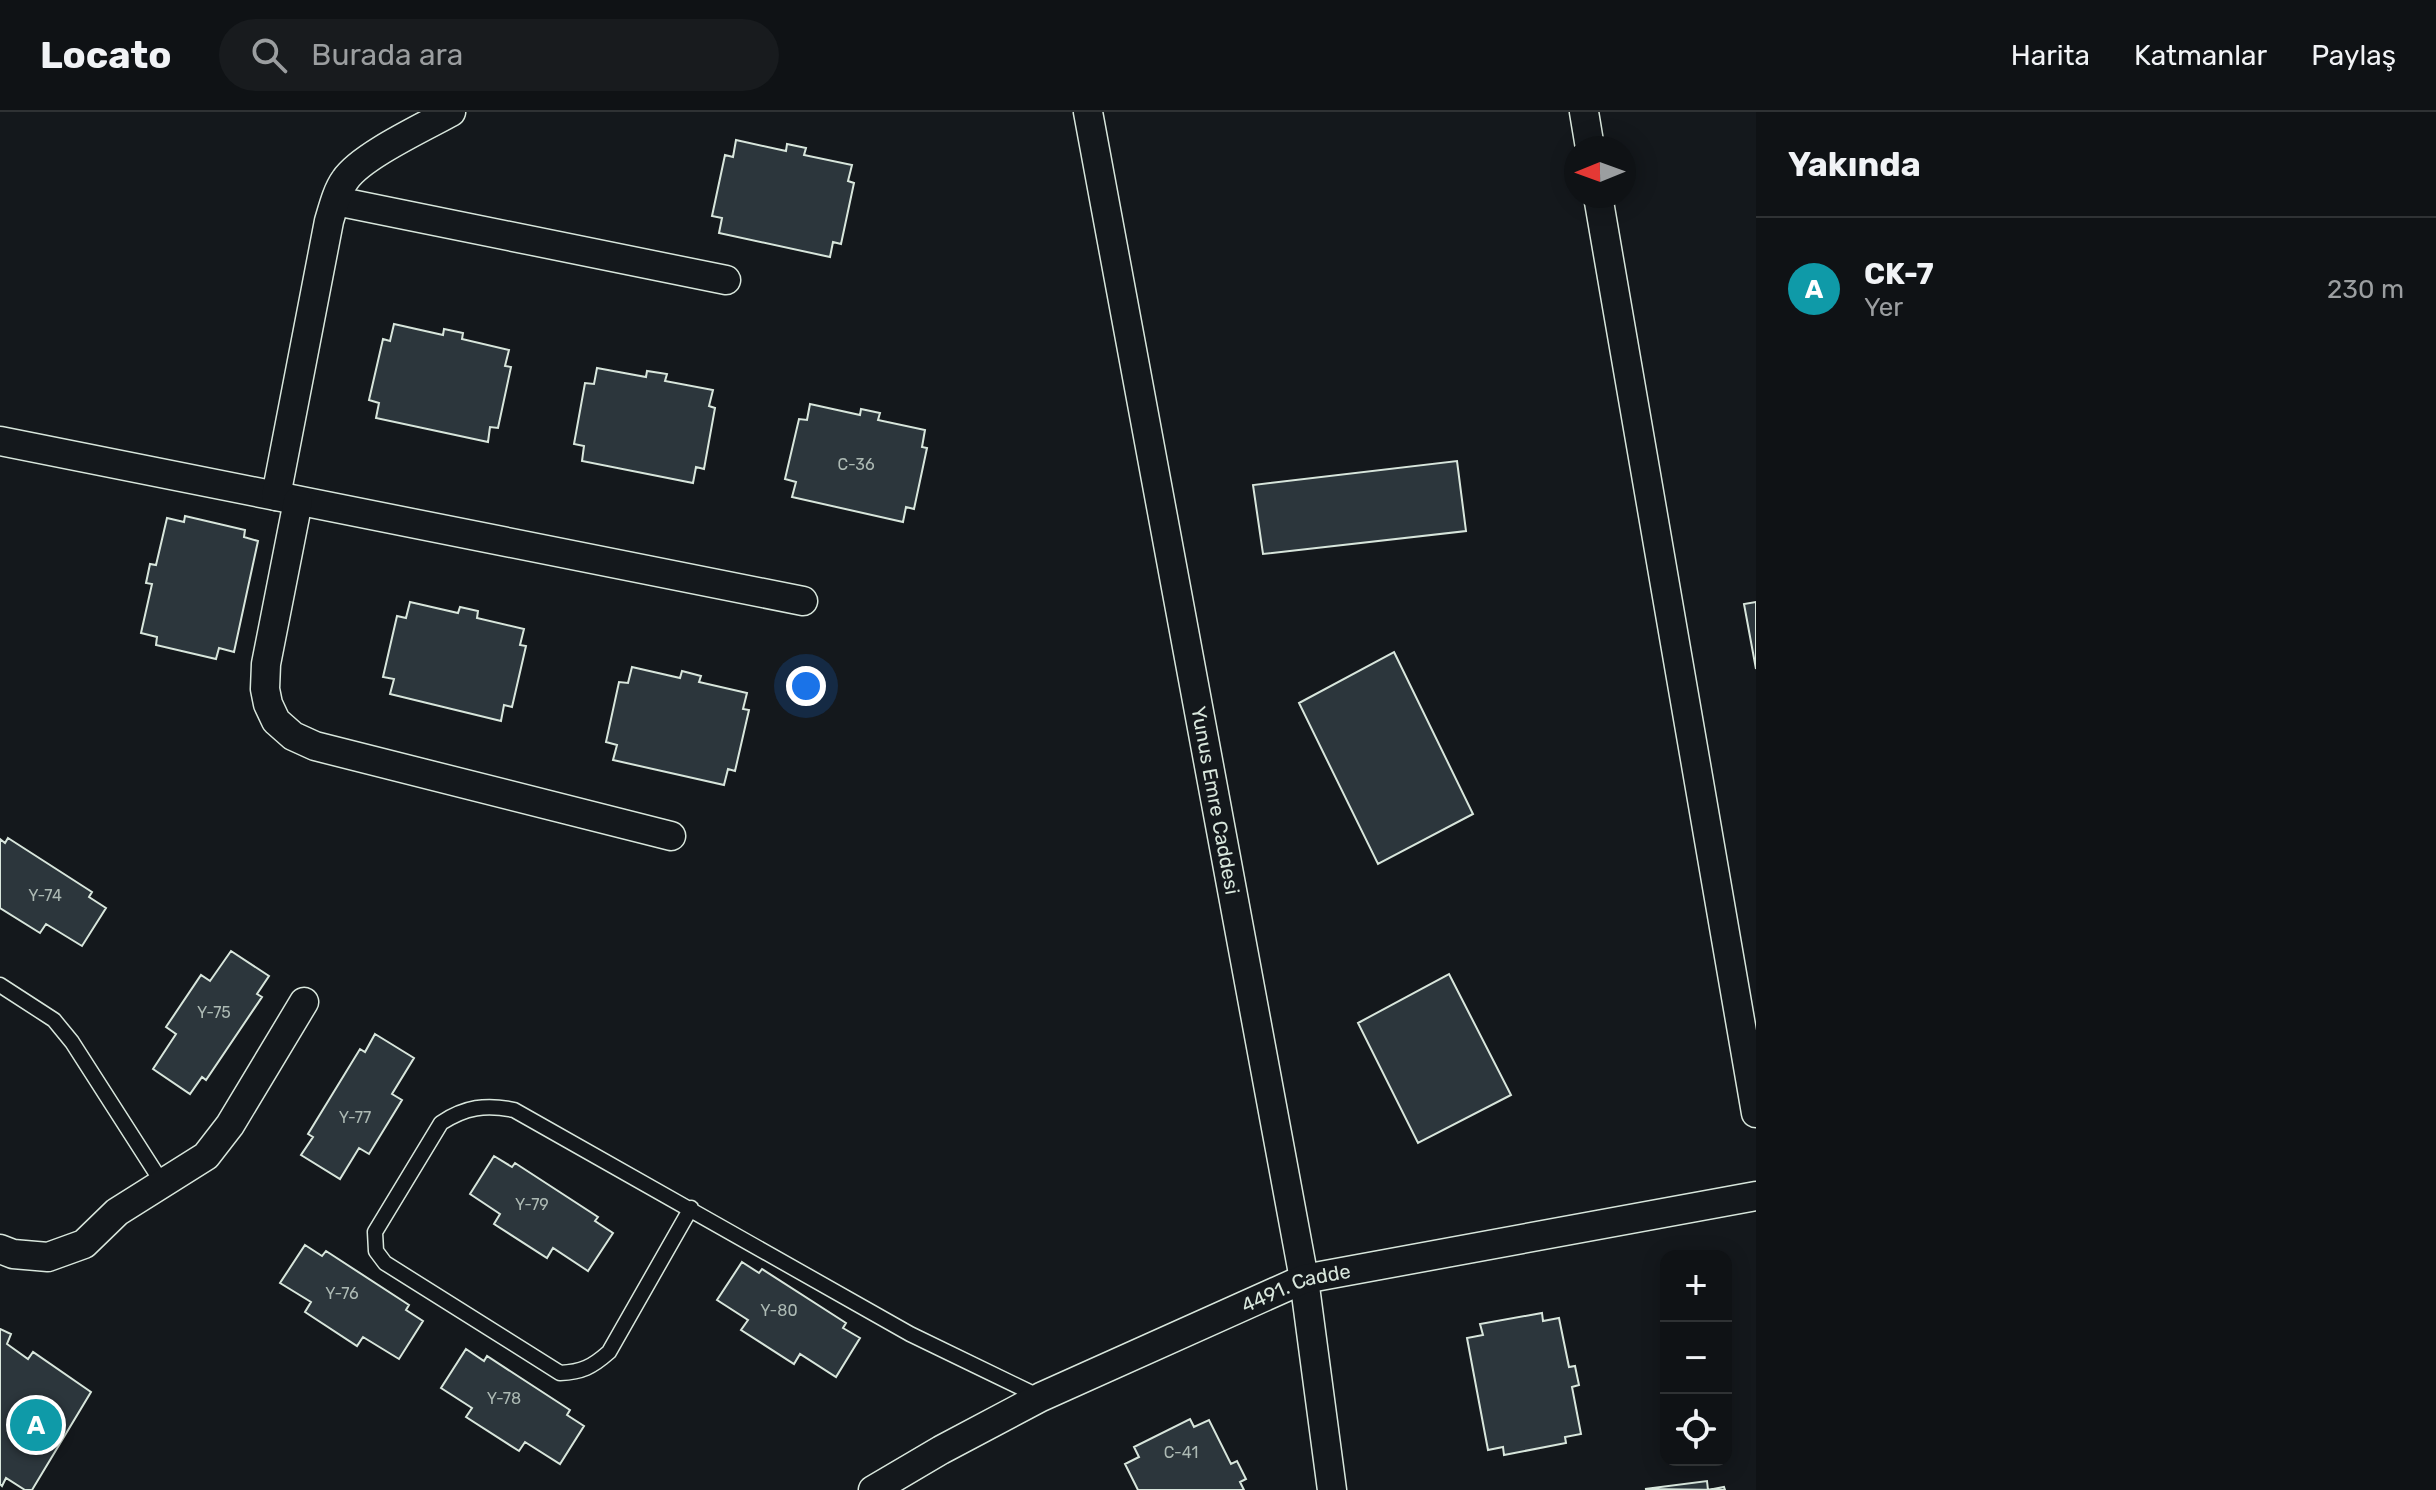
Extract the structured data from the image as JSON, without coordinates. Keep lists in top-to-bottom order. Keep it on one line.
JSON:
{"streets":{"street":["Yunus Emre Caddesi","4491. Cadde"]},"crossings":[["Yunus Emre Caddesi","4491. Cadde"]],"house_numbers":["C-36","Y-74","Y-75","Y-77","Y-79","Y-76","Y-80","Y-78","C-41"],"north":"left","page":{"header":"Locato","search":"Burada ara","nav":["Harita","Katmanlar","Paylaş"],"heading":"Yakında","list":[{"mark":"A","name":"CK-7","note":"Yer","value":"230 m"}],"map_buttons":["+","−"],"pins":"A"}}
